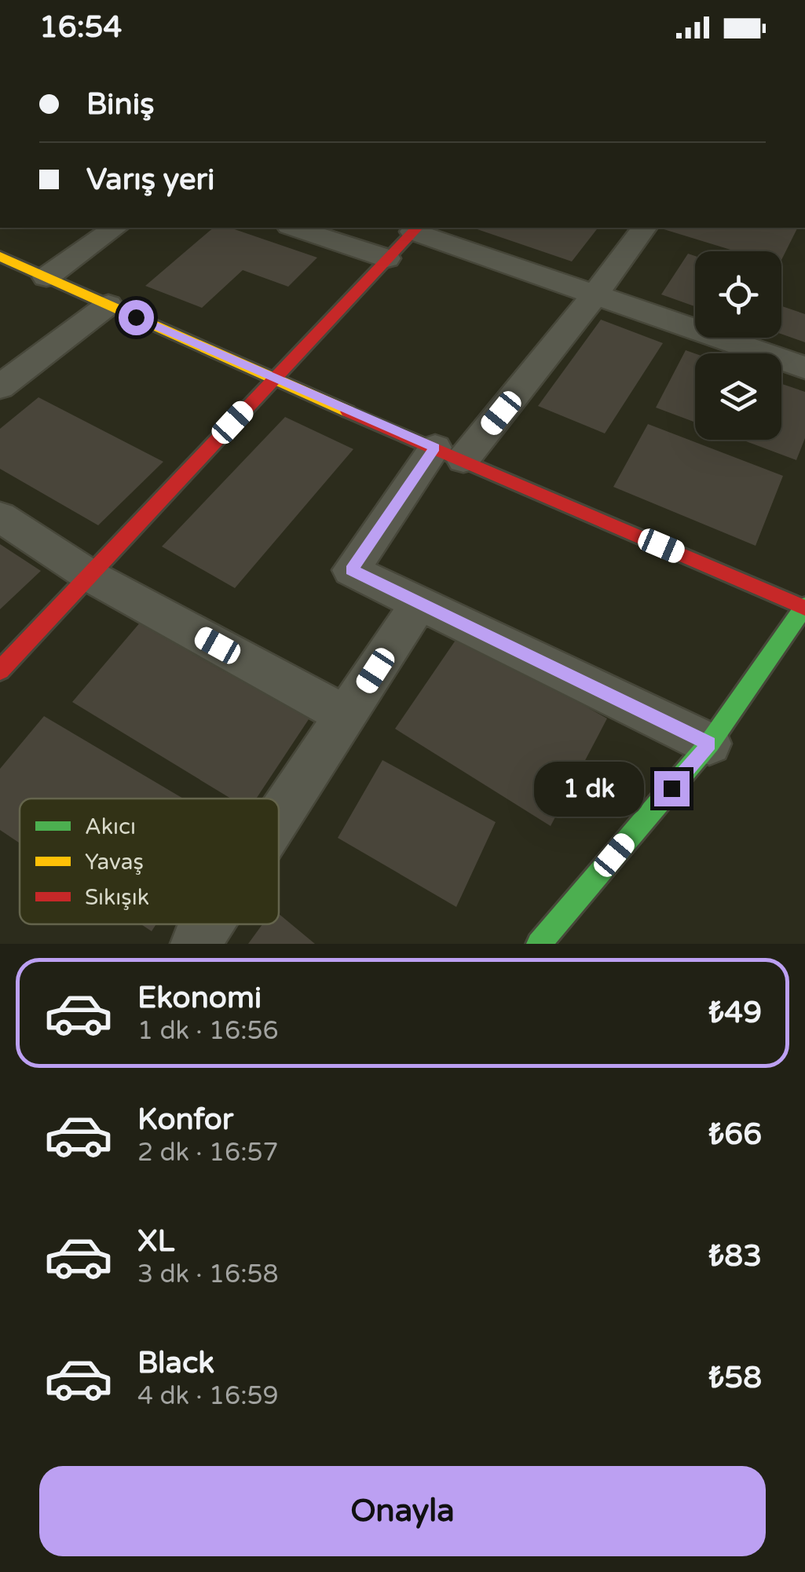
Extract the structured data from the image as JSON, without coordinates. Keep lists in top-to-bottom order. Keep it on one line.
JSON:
{"legend":["Akıcı","Yavaş","Sıkışık"],"page":{"status":"16:54","banner":["Biniş","Varış yeri"],"bubble":"1 dk","list":[{"name":"Ekonomi","note":"1 dk · 16:56","value":"₺49"},{"name":"Konfor","note":"2 dk · 16:57","value":"₺66"},{"name":"XL","note":"3 dk · 16:58","value":"₺83"},{"name":"Black","note":"4 dk · 16:59","value":"₺58"}],"buttons":"Onayla"}}
